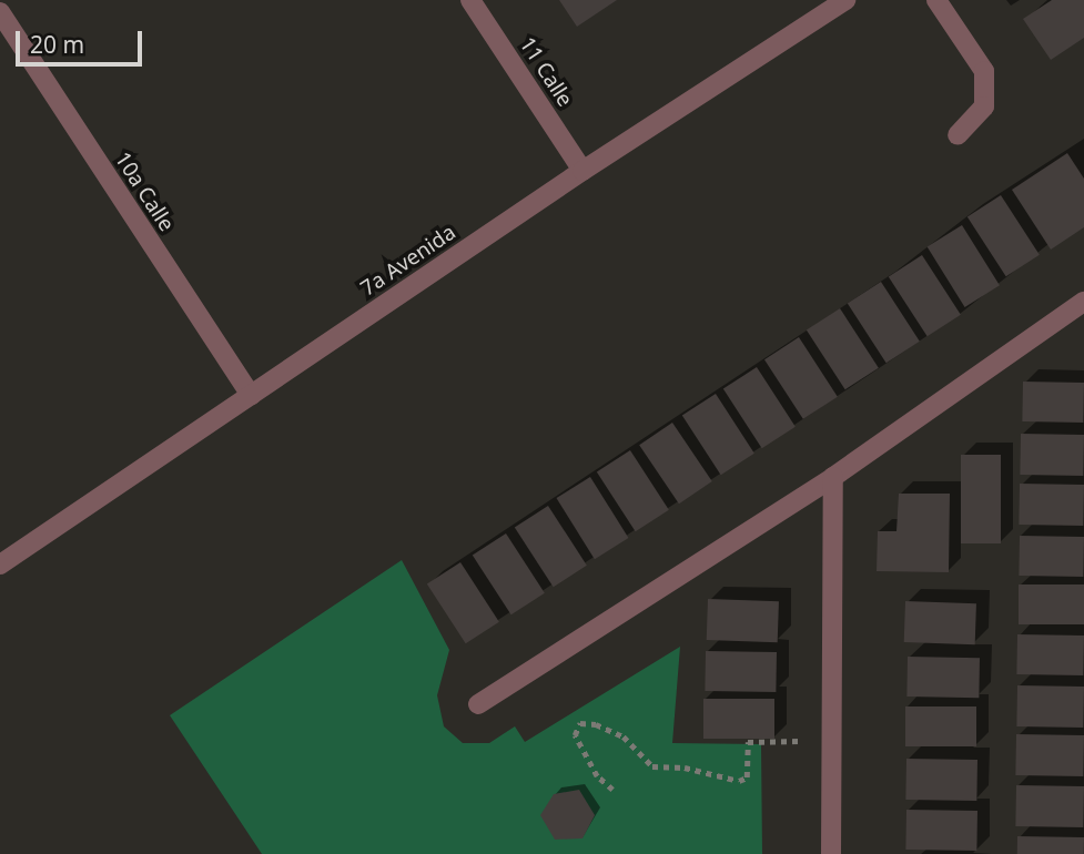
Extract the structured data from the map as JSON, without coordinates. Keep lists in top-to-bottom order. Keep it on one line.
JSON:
{"streets":{"street":["11 Calle","10a Calle","7a Avenida"]},"crossings":[["11 Calle","7a Avenida"],["10a Calle","7a Avenida"]],"scale_bar":"20 m"}
